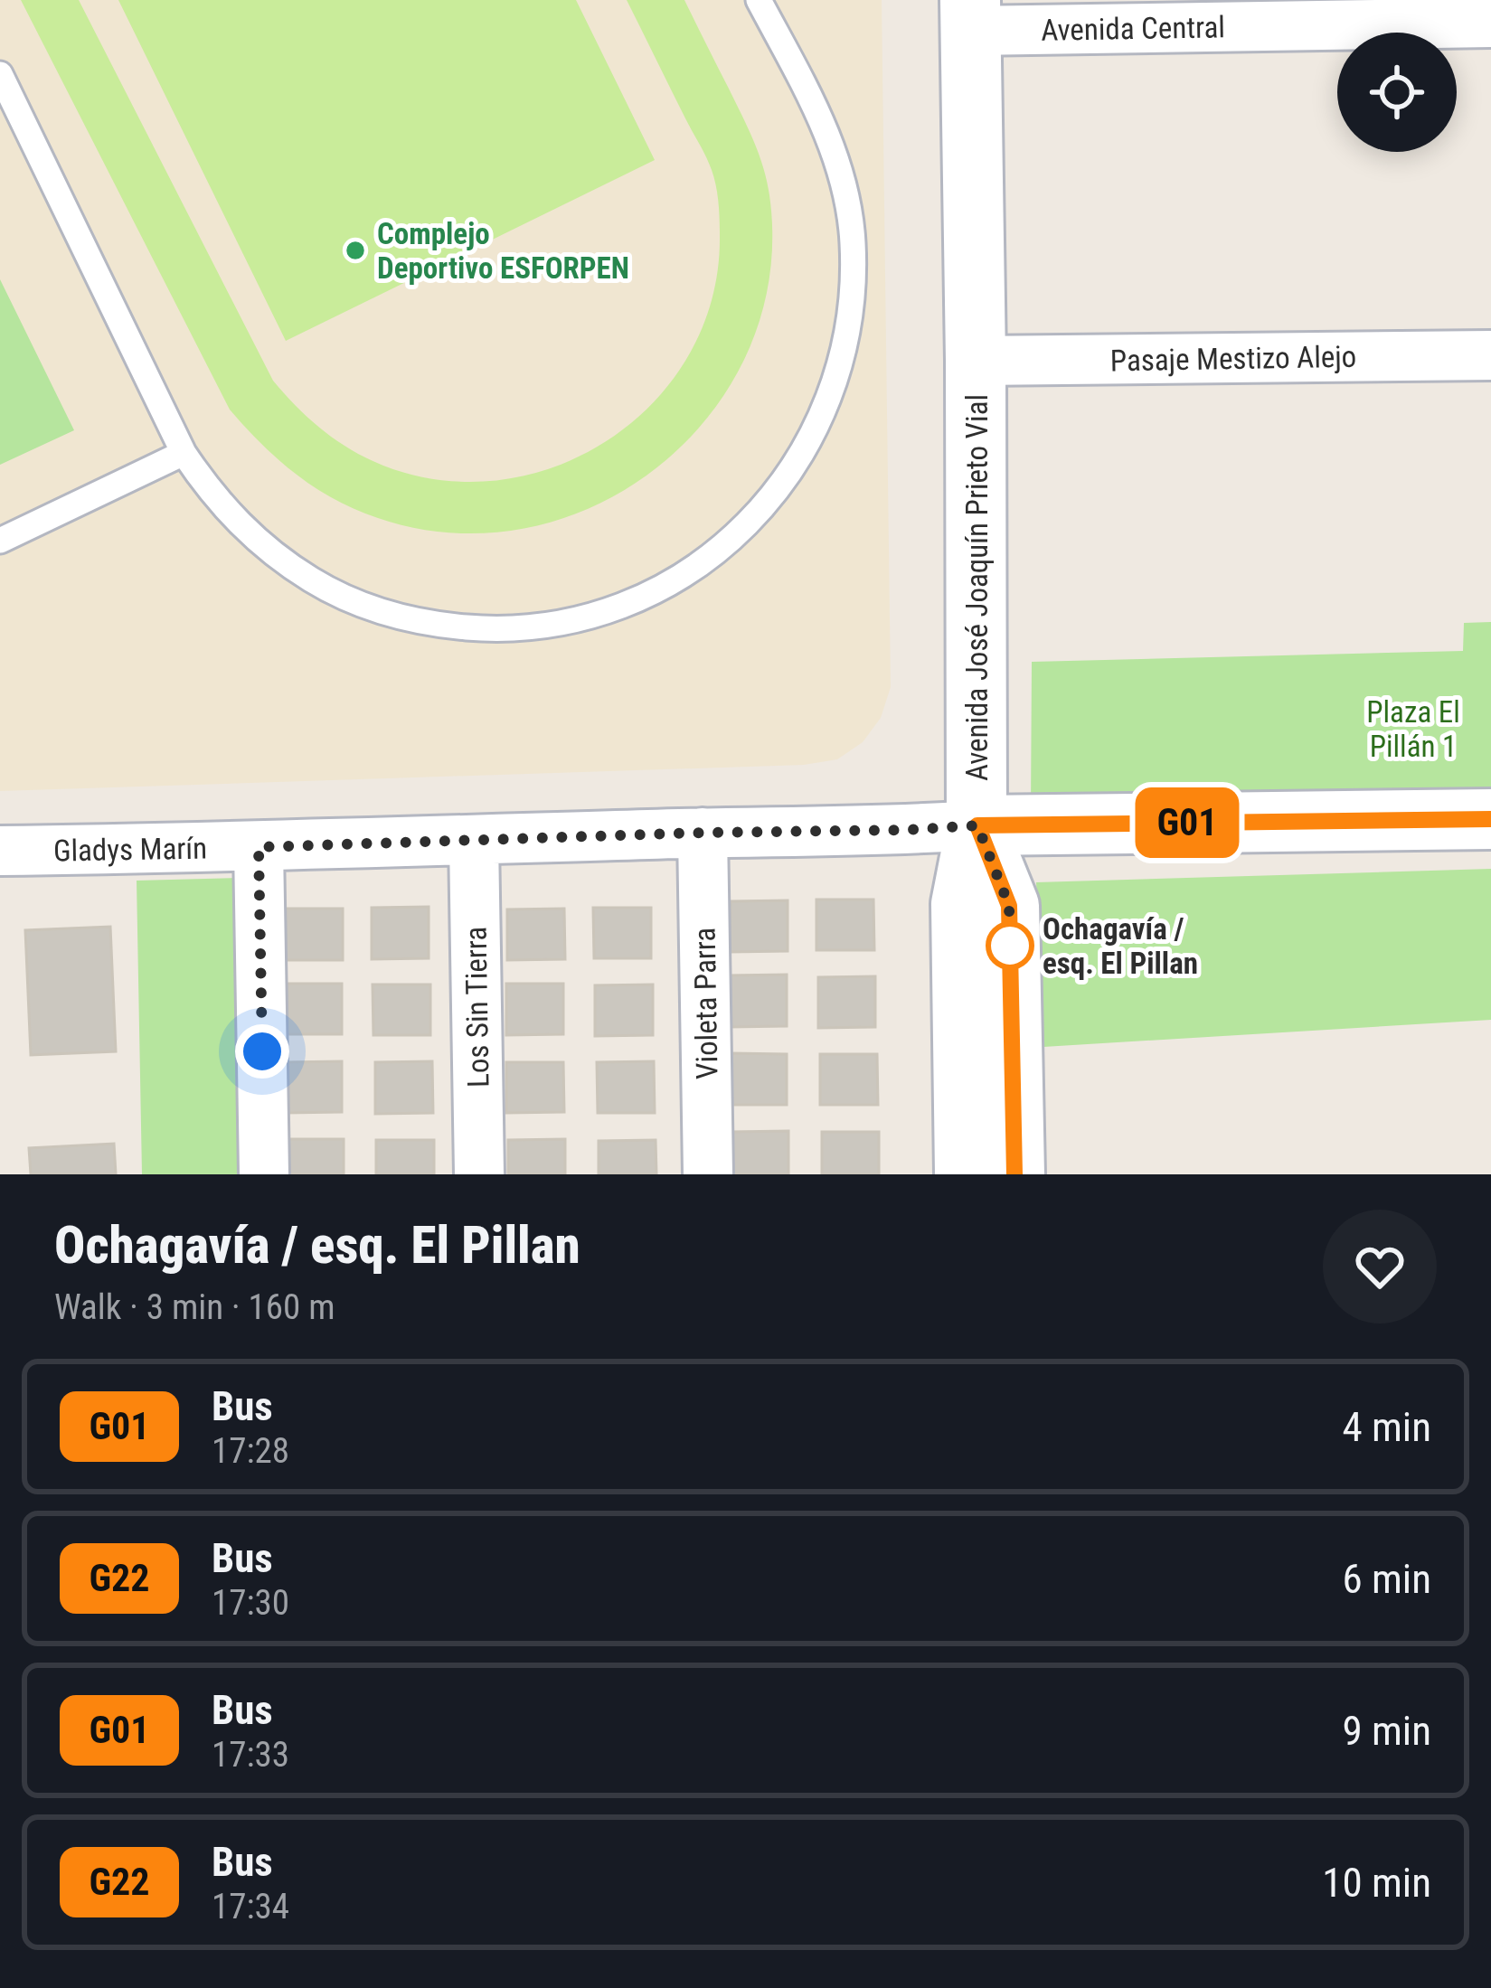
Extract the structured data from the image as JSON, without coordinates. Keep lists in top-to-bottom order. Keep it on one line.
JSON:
{"streets":{"main road":["Avenida José Joaquín Prieto Vial"],"street":["Avenida Central","Pasaje Mestizo Alejo","Gladys Marín","Violeta Parra","Los Sin Tierra"]},"crossings":[["Avenida Central","Avenida José Joaquín Prieto Vial"],["Pasaje Mestizo Alejo","Avenida José Joaquín Prieto Vial"],["Avenida José Joaquín Prieto Vial","Gladys Marín"],["Gladys Marín","Violeta Parra"],["Gladys Marín","Los Sin Tierra"]],"parks":["Plaza El Pillán 1"],"places":["Complejo Deportivo ESFORPEN","Ochagavía / esq. El Pillan"],"lines":["bus line G01"],"page":{"on_map":"G01","heading":["Ochagavía / esq. El Pillan","Walk · 3 min · 160 m"],"list":[{"mark":"G01","name":"Bus","note":"17:28","value":"4 min"},{"mark":"G22","name":"Bus","note":"17:30","value":"6 min"},{"mark":"G01","name":"Bus","note":"17:33","value":"9 min"},{"mark":"G22","name":"Bus","note":"17:34","value":"10 min"}]}}
